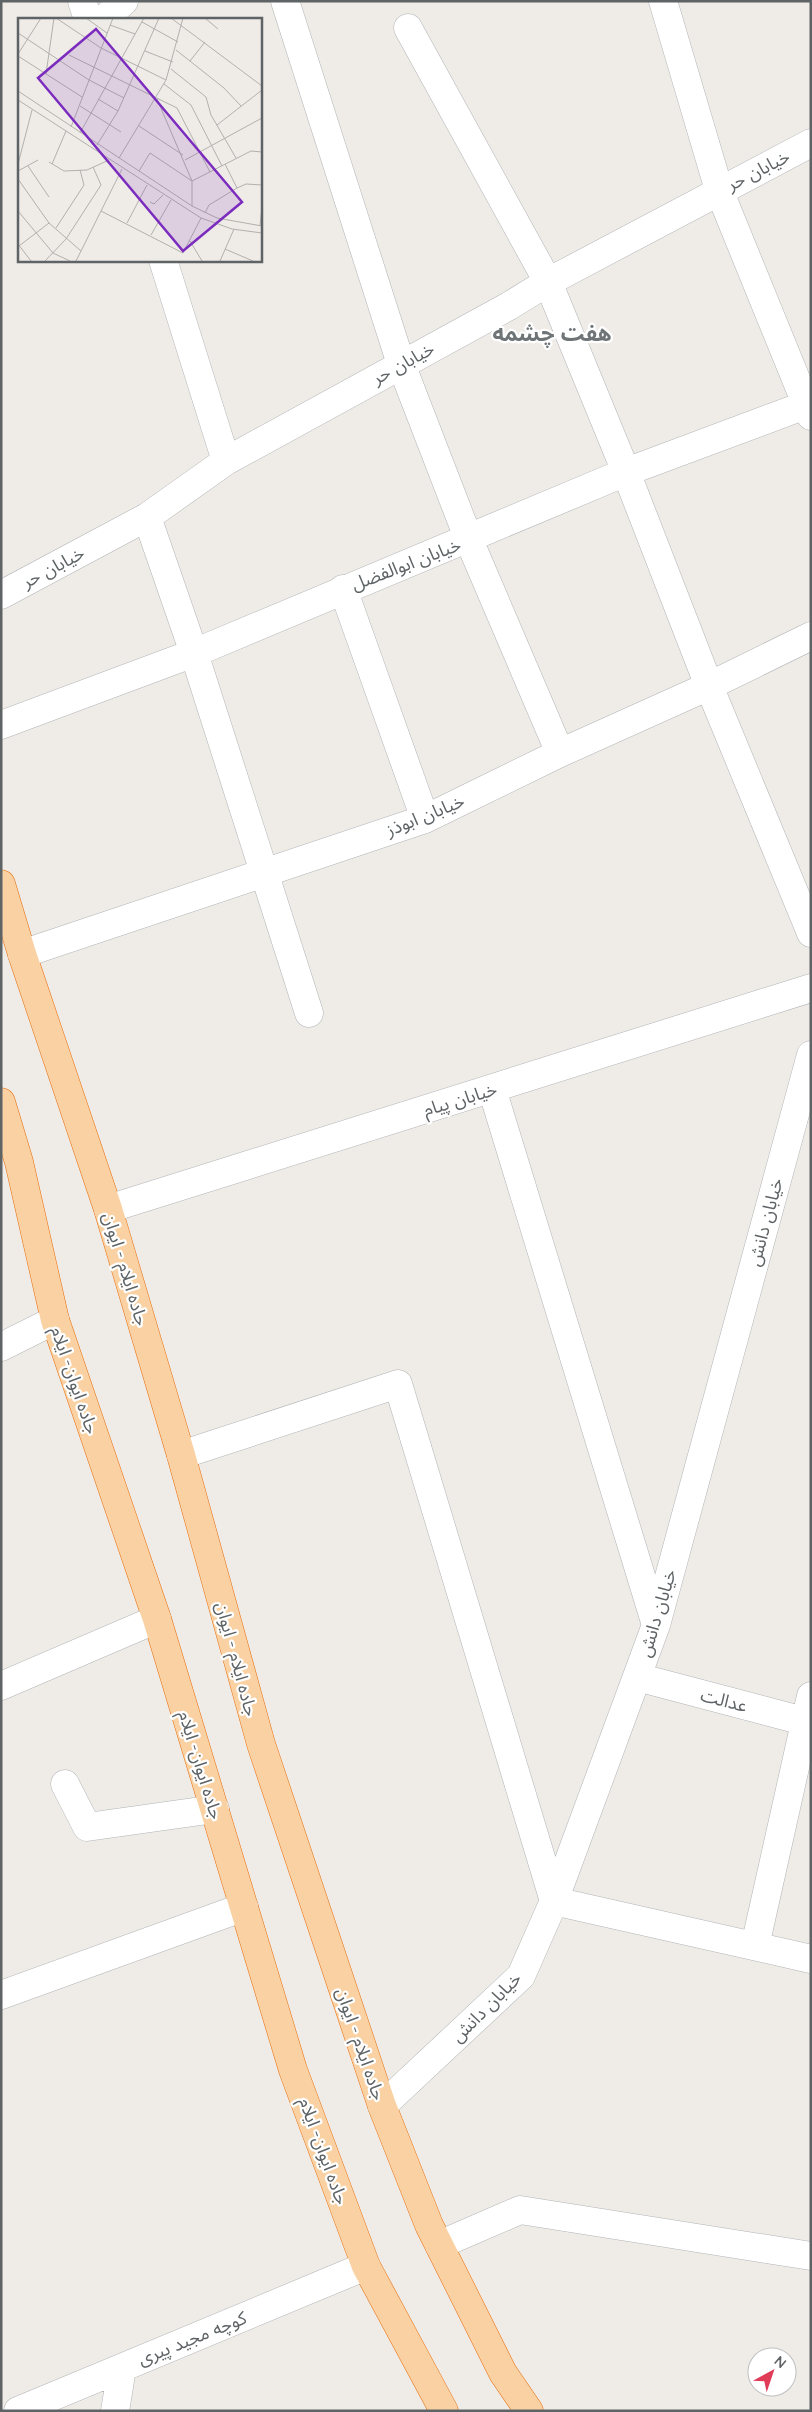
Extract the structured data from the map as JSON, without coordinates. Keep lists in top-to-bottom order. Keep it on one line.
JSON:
{"streets":{"highway":["جاده ایلام - ایوان","جاده ایوان- ایلام"],"street":["خیابان حر","خیابان ابوالفضل","خیابان ابوذز","خیابان پیام","خیابان دانش","عدالت","کوچه مجید پیری"]},"crossings":[["خیابان ابوذز","جاده ایلام - ایوان"],["خیابان پیام","جاده ایلام - ایوان"],["خیابان دانش","جاده ایلام - ایوان"],["خیابان دانش","عدالت"],["جاده ایوان- ایلام","کوچه مجید پیری"]],"districts":["هفت چشمه"],"north":"top right"}
